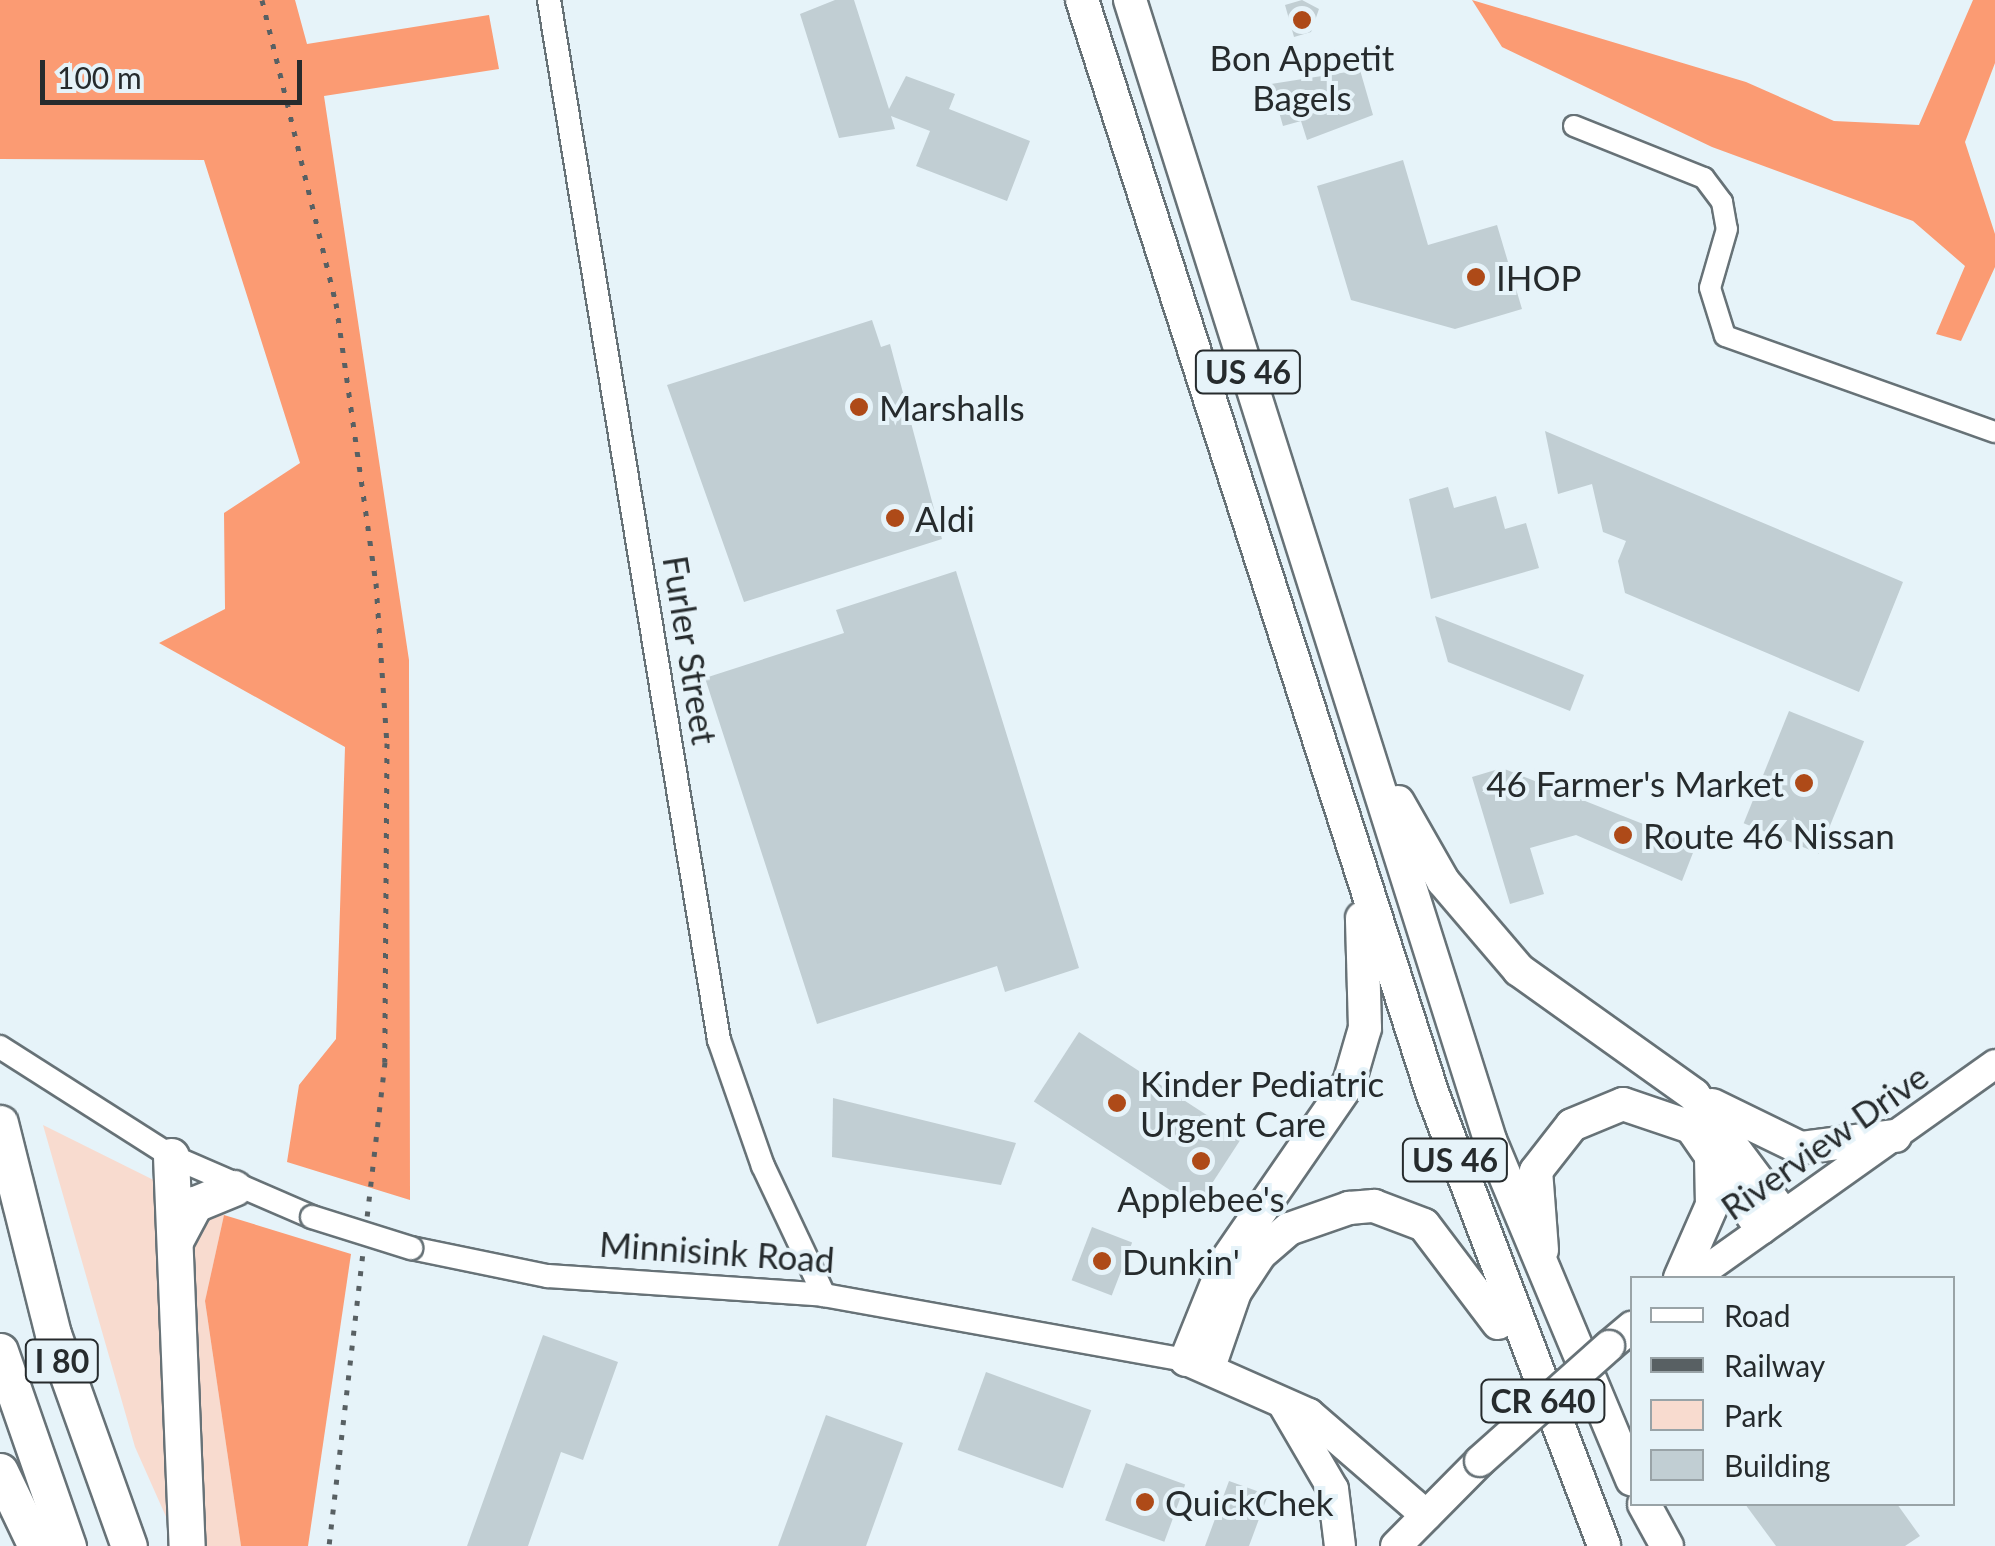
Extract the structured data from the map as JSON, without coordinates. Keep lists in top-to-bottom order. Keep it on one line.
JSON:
{"streets":{"highway":["US 46","I 80"],"main road":["Riverview Drive","Minnisink Road","CR 640"],"street":["Furler Street"]},"crossings":[["Furler Street","Minnisink Road"],["Minnisink Road","CR 640"]],"places":["Bon Appetit Bagels","IHOP","Marshalls","Aldi","46 Farmer's Market","Route 46 Nissan","Kinder Pediatric Urgent Care","Applebee's","Dunkin'","QuickChek"],"legend":["Road","Railway","Park","Building"],"scale_bar":"100 m"}
